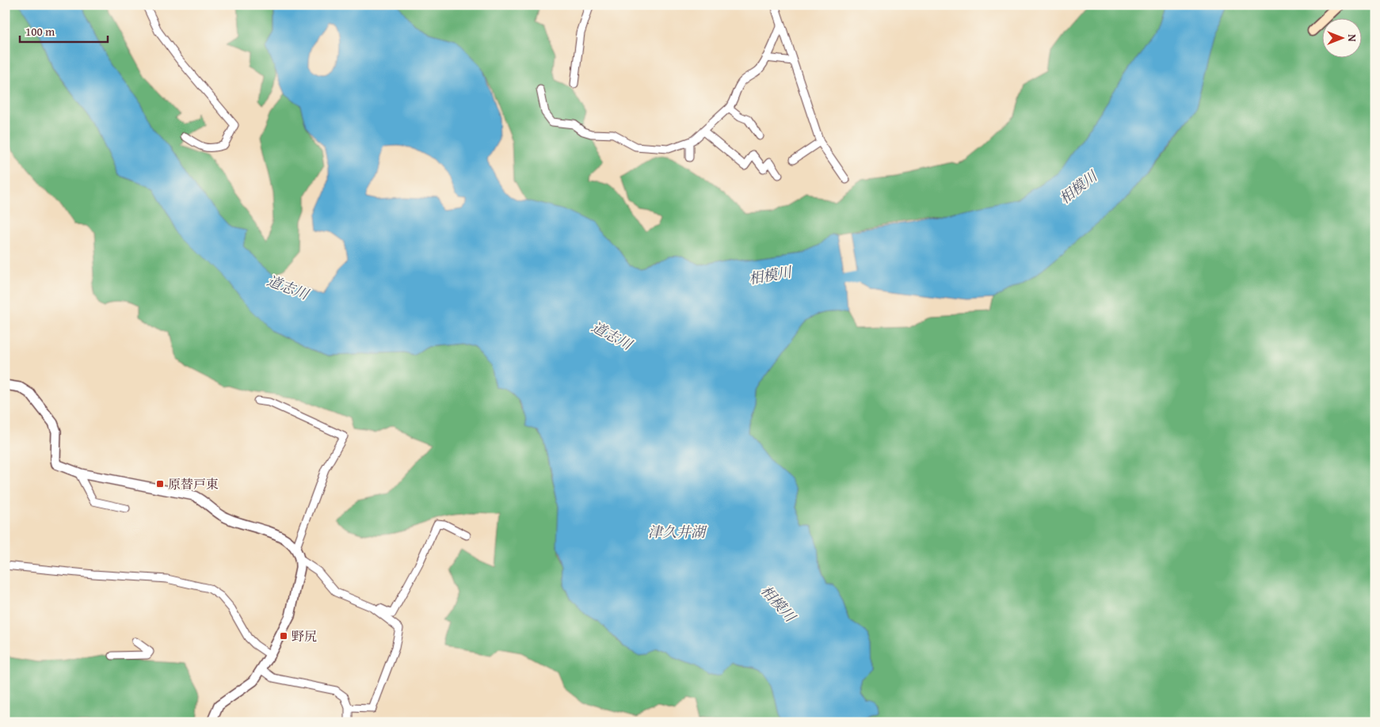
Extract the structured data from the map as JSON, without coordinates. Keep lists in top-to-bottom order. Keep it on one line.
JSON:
{"water":["相模川","道志川","津久井湖"],"places":{"transit":["原替戸東","野尻"]},"scale_bar":"100 m","north":"right"}
